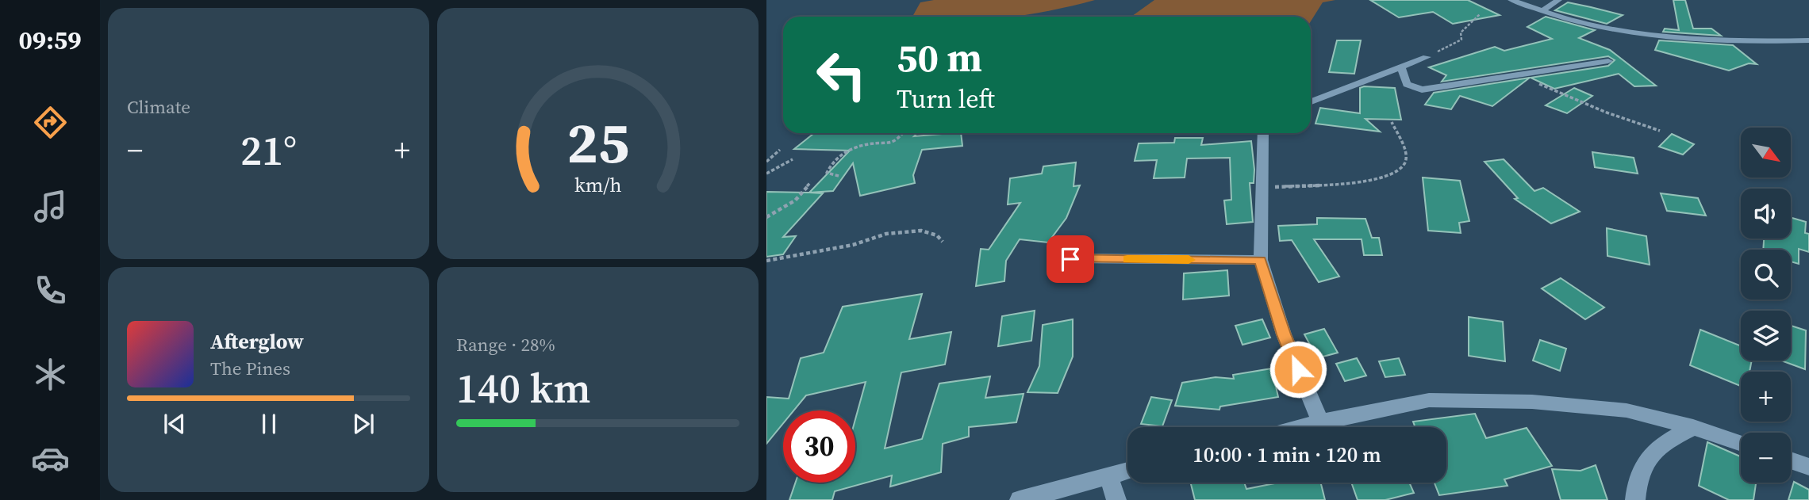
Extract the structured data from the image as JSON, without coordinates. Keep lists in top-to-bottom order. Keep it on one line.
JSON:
{"north":"bottom right","page":{"tabs":"09:59","tile":["Climate",["Range · 28%","140 km"]],"turn":["50 m","Turn left"],"heat":["−","21°","+"],"map_buttons":["+","−"],"song":["Afterglow","The Pines"],"limit":"30","trip":"10:00 · 1 min · 120 m","gauge":["25","km/h"]}}
